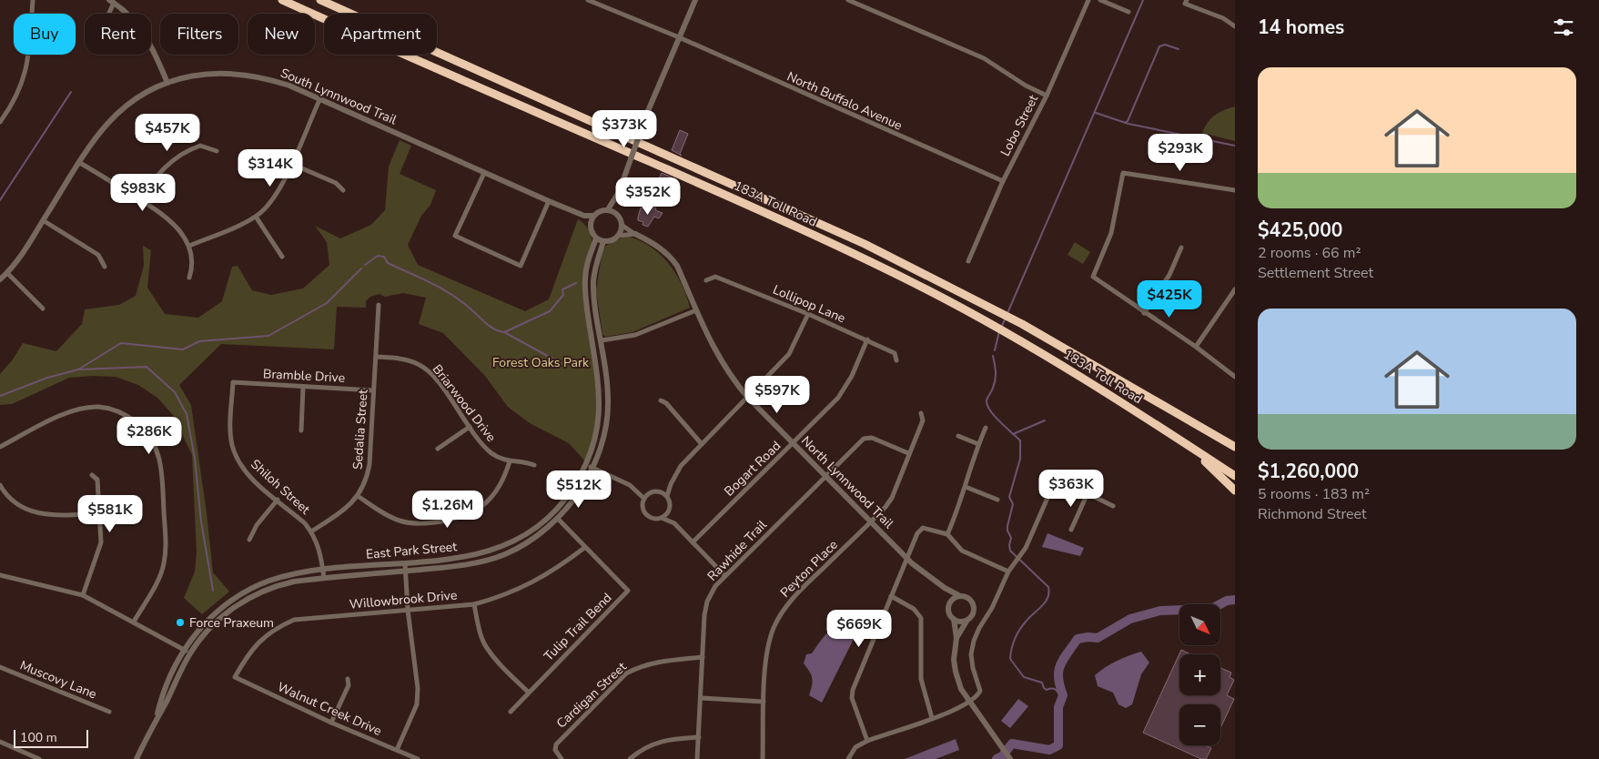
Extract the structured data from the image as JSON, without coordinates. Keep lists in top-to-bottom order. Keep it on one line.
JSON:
{"streets":{"highway":["183A Toll Road"],"street":["South Lynnwood Trail","North Buffalo Avenue","Lobo Street","Lollipop Lane","Bramble Drive","Briarwood Drive","Sedalia Street","Bogart Road","North Lynnwood Trail","Shiloh Street","East Park Street","Rawhide Trail","Peyton Place","Willowbrook Drive","Tulip Trail Bend","Muscovy Lane","Cardigan Street","Walnut Creek Drive"]},"crossings":[["South Lynnwood Trail","North Lynnwood Trail"],["South Lynnwood Trail","East Park Street"],["North Buffalo Avenue","Lobo Street"],["Lollipop Lane","Bogart Road"],["Bramble Drive","Sedalia Street"],["Bramble Drive","Shiloh Street"],["Briarwood Drive","Sedalia Street"],["Sedalia Street","Shiloh Street"],["Bogart Road","North Lynnwood Trail"],["North Lynnwood Trail","East Park Street"],["North Lynnwood Trail","Rawhide Trail"],["North Lynnwood Trail","Peyton Place"],["Shiloh Street","East Park Street"],["East Park Street","Tulip Trail Bend"],["Rawhide Trail","Peyton Place"],["Rawhide Trail","Cardigan Street"],["Willowbrook Drive","Tulip Trail Bend"],["Willowbrook Drive","Walnut Creek Drive"]],"parks":["Forest Oaks Park"],"places":["Force Praxeum"],"scale_bar":"100 m","north":"bottom right","page":{"heading":"14 homes","chip":["Buy","Rent","Filters","New","Apartment"],"list":[{"name":"$425,000","note":"2 rooms · 66 m² · Settlement Street"},{"name":"$1,260,000","note":"5 rooms · 183 m² · Richmond Street"}],"price":["$373K","$457K","$293K","$314K","$983K","$352K","$425K","$597K","$286K","$363K","$512K","$1.26M","$581K","$669K"],"map_buttons":["+","−"],"scale":"100 m"}}
